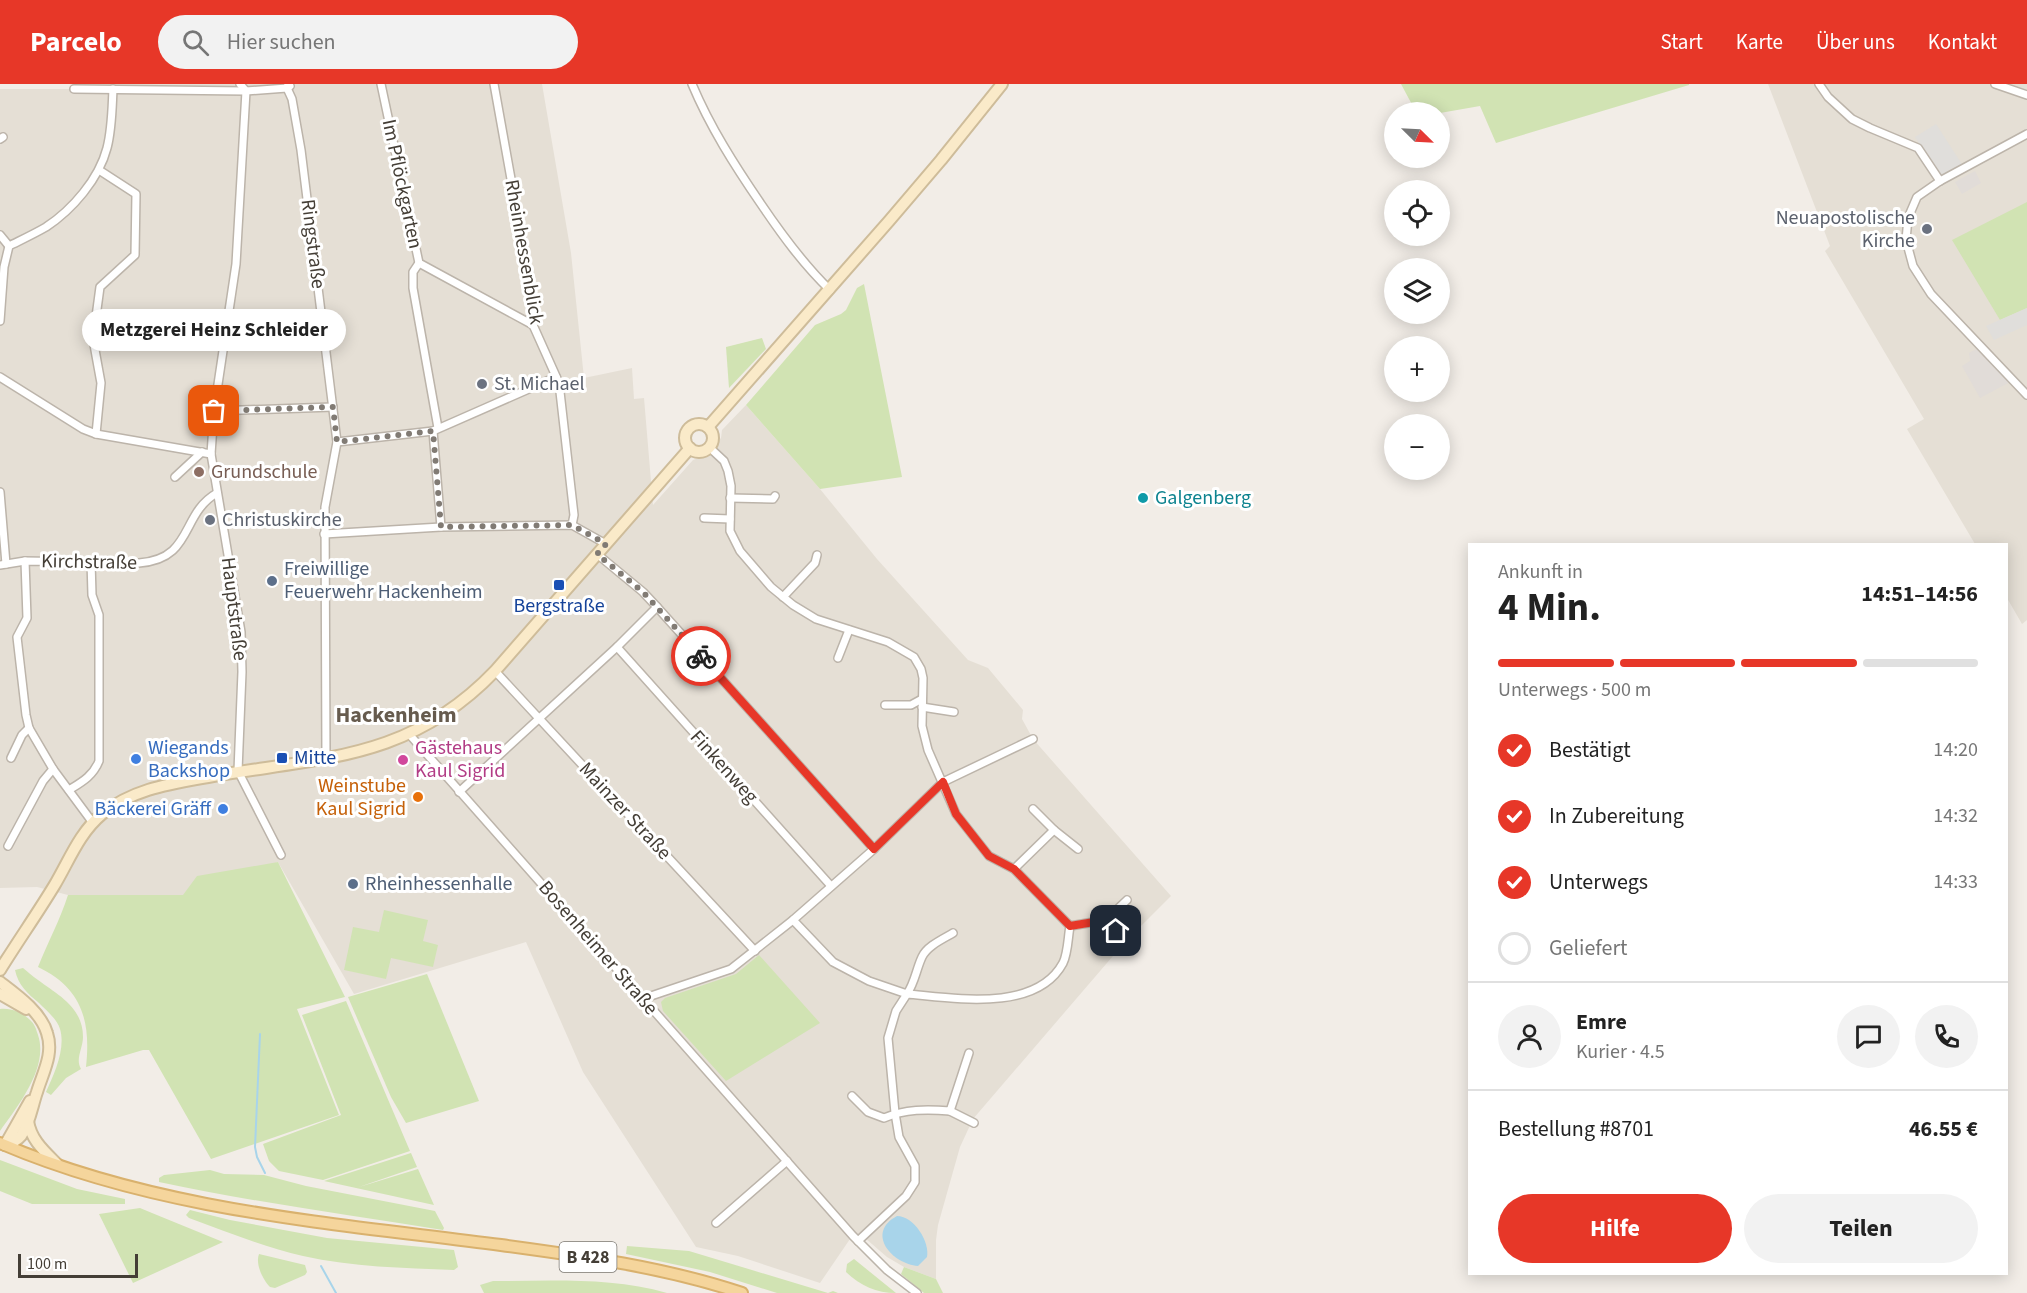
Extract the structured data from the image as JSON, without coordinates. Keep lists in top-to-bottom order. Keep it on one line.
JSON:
{"streets":{"main road":["B 428"],"street":["Im Pflöckgarten","Ringstraße","Rheinhessenblick","Kirchstraße","Hauptstraße","Finkenweg","Mainzer Straße","Bosenheimer Straße"]},"crossings":[["Im Pflöckgarten","Rheinhessenblick"],["Kirchstraße","Hauptstraße"]],"districts":["Hackenheim"],"places":{"other":["Neuapostolische Kirche","St. Michael","Metzgerei Heinz Schleider","Grundschule","Galgenberg","Christuskirche","Freiwillige Feuerwehr Hackenheim","Wiegands Backshop","Gästehaus Kaul Sigrid","Weinstube Kaul Sigrid","Bäckerei Gräff","Rheinhessenhalle"],"transit":["Bergstraße","Mitte"]},"scale_bar":"100 m","north":"bottom right","page":{"header":"Parcelo","search":"Hier suchen","nav":["Start","Karte","Über uns","Kontakt"],"map_buttons":["+","−"],"bubble":"Metzgerei Heinz Schleider","heading":["4 Min.","Ankunft in","14:51–14:56"],"panel":["Emre","Kurier · 4.5","Bestellung #8701","46.55 €"],"bar":"Unterwegs · 500 m","list":[["Bestätigt","14:20"],["In Zubereitung","14:32"],["Unterwegs","14:33"],"Geliefert"],"buttons":["Hilfe","Teilen"],"scale":"100 m"}}
